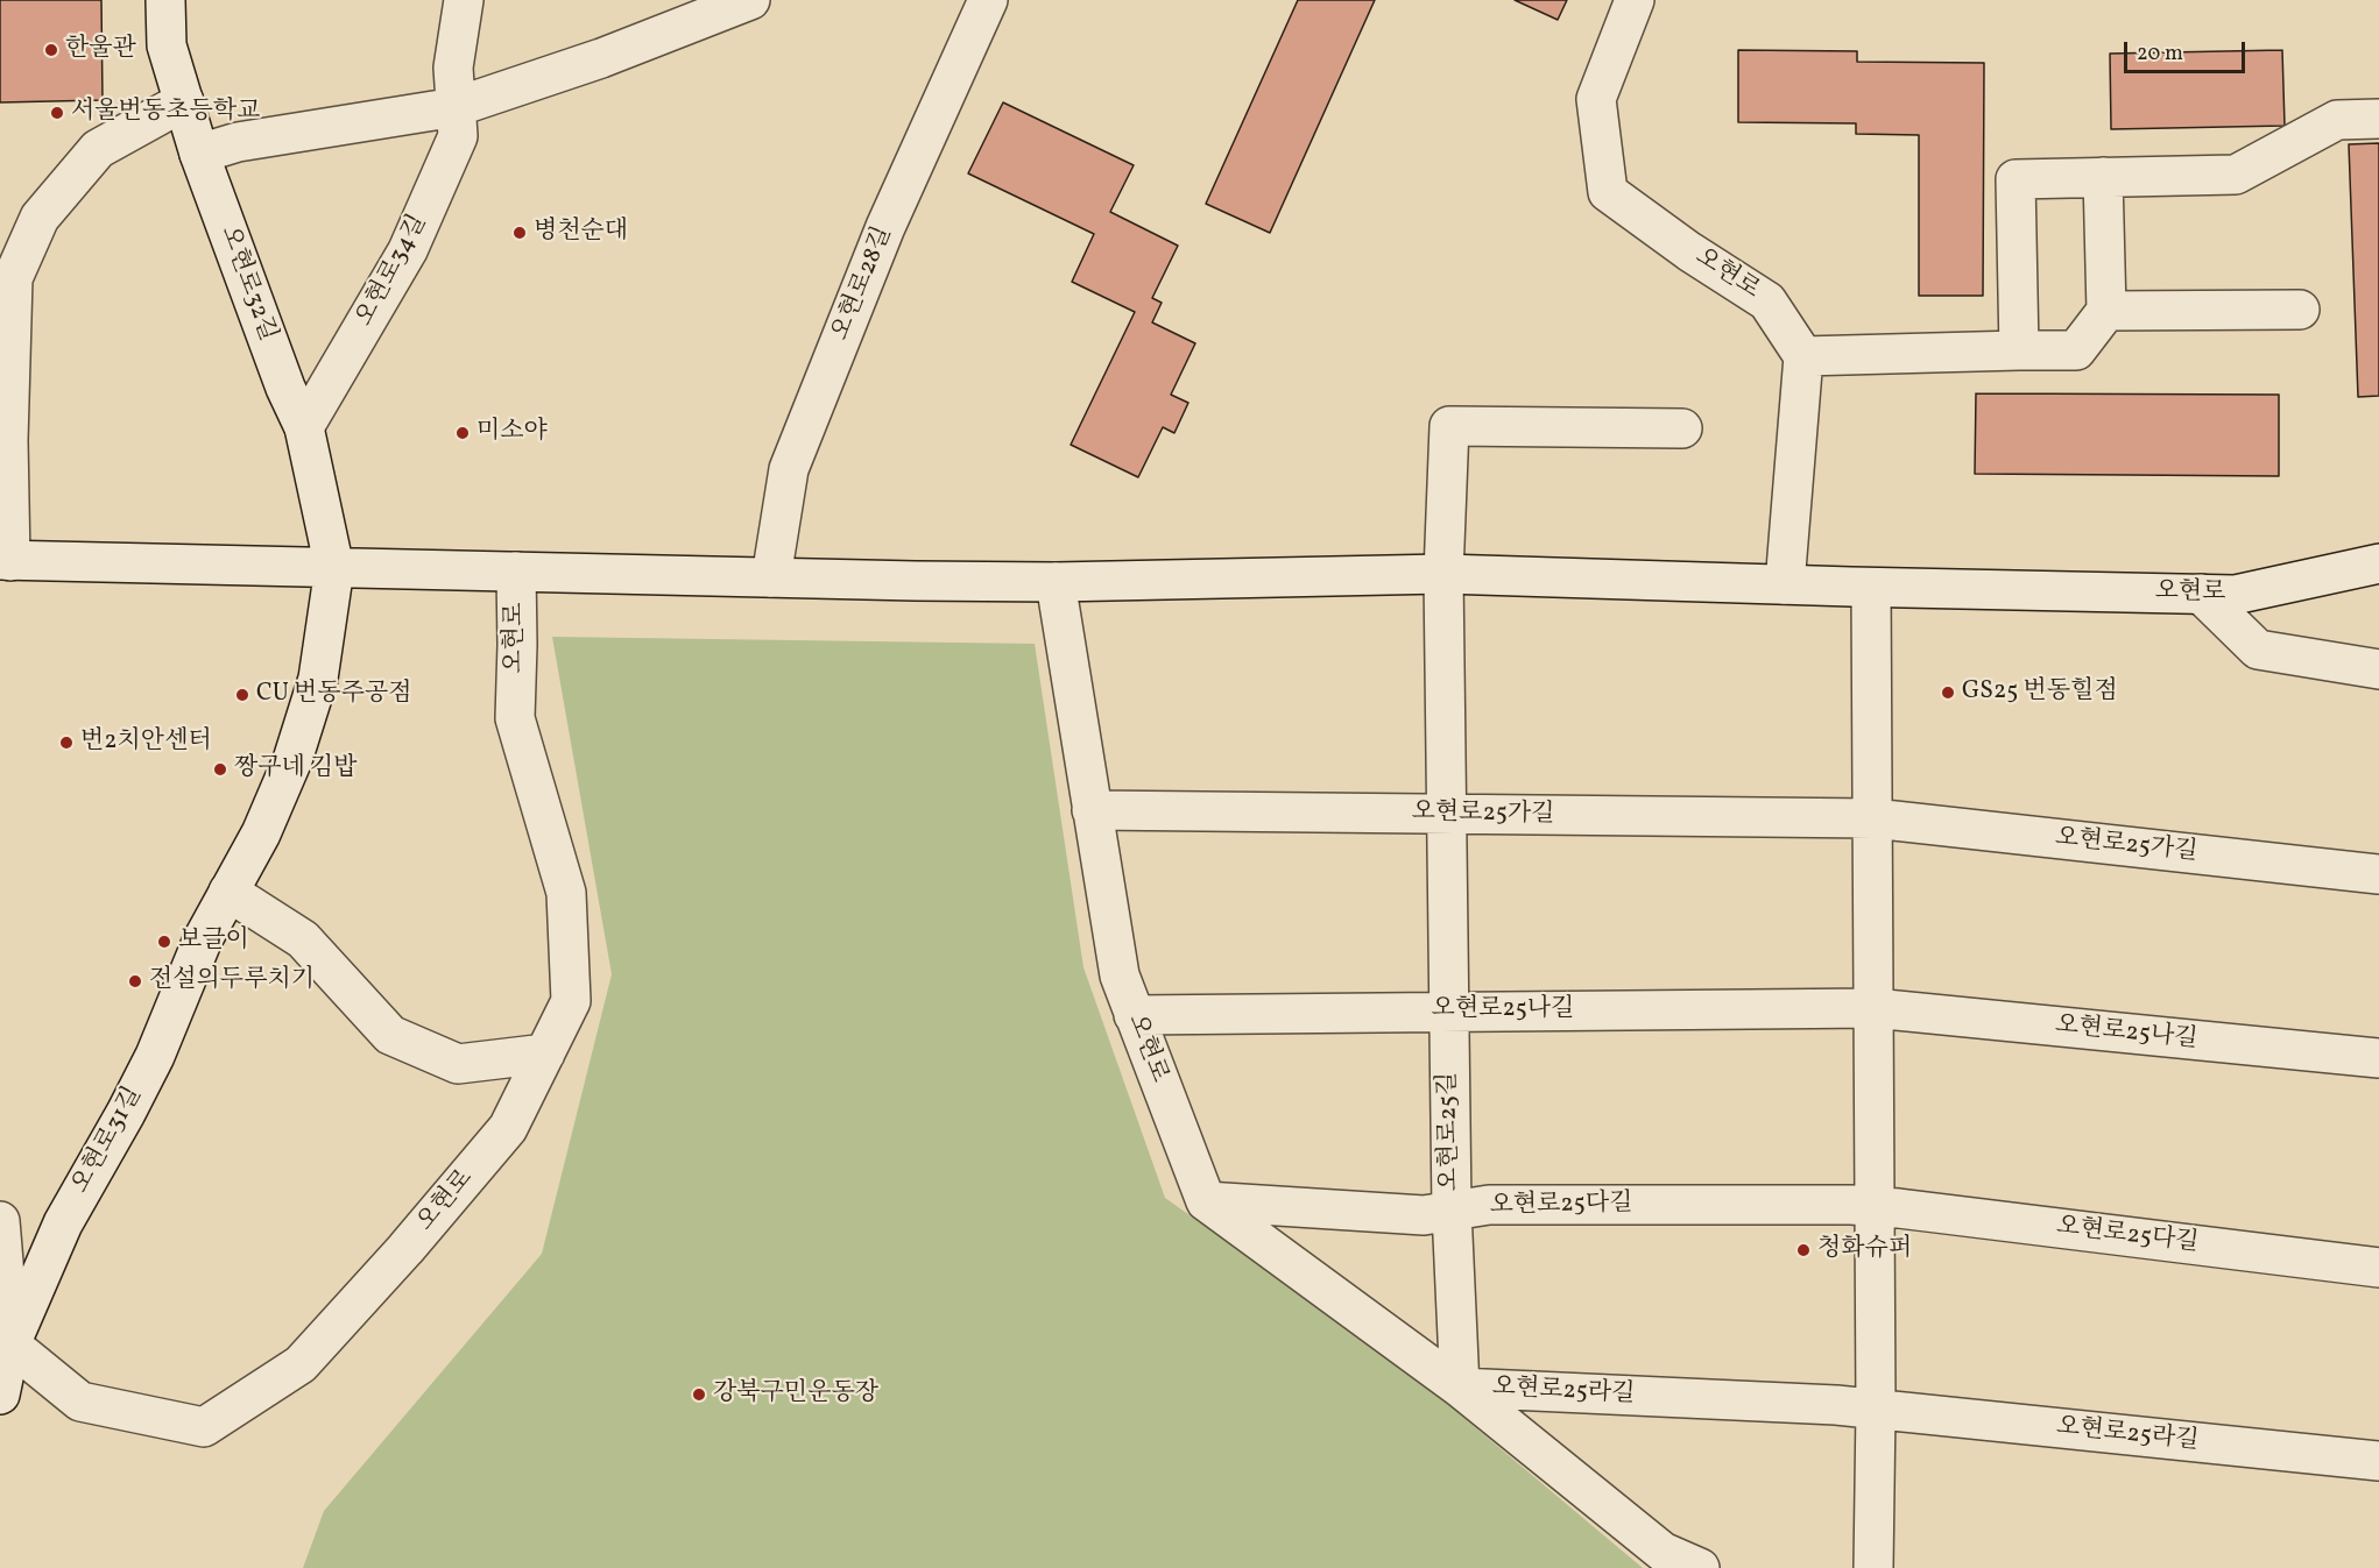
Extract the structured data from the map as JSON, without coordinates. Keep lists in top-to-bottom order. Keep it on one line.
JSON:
{"streets":{"street":["오현로34길","오현로","오현로32길","오현로28길","오현로25가길","오현로25나길","오현로25길","오현로31길","오현로25다길","오현로25라길"]},"crossings":[["오현로34길","오현로32길"],["오현로","오현로32길"],["오현로","오현로28길"],["오현로","오현로25가길"],["오현로","오현로25나길"],["오현로","오현로25길"],["오현로","오현로31길"],["오현로","오현로25다길"],["오현로32길","오현로31길"],["오현로25가길","오현로25길"],["오현로25나길","오현로25길"],["오현로25길","오현로25다길"],["오현로25길","오현로25라길"]],"places":["한울관","서울번동초등학교","병천순대","미소야","GS25 번동힐점","CU 번동주공점","번2치안센터","짱구네 김밥","보글이","전설의두루치기","청화슈퍼","강북구민운동장"],"scale_bar":"20 m"}
